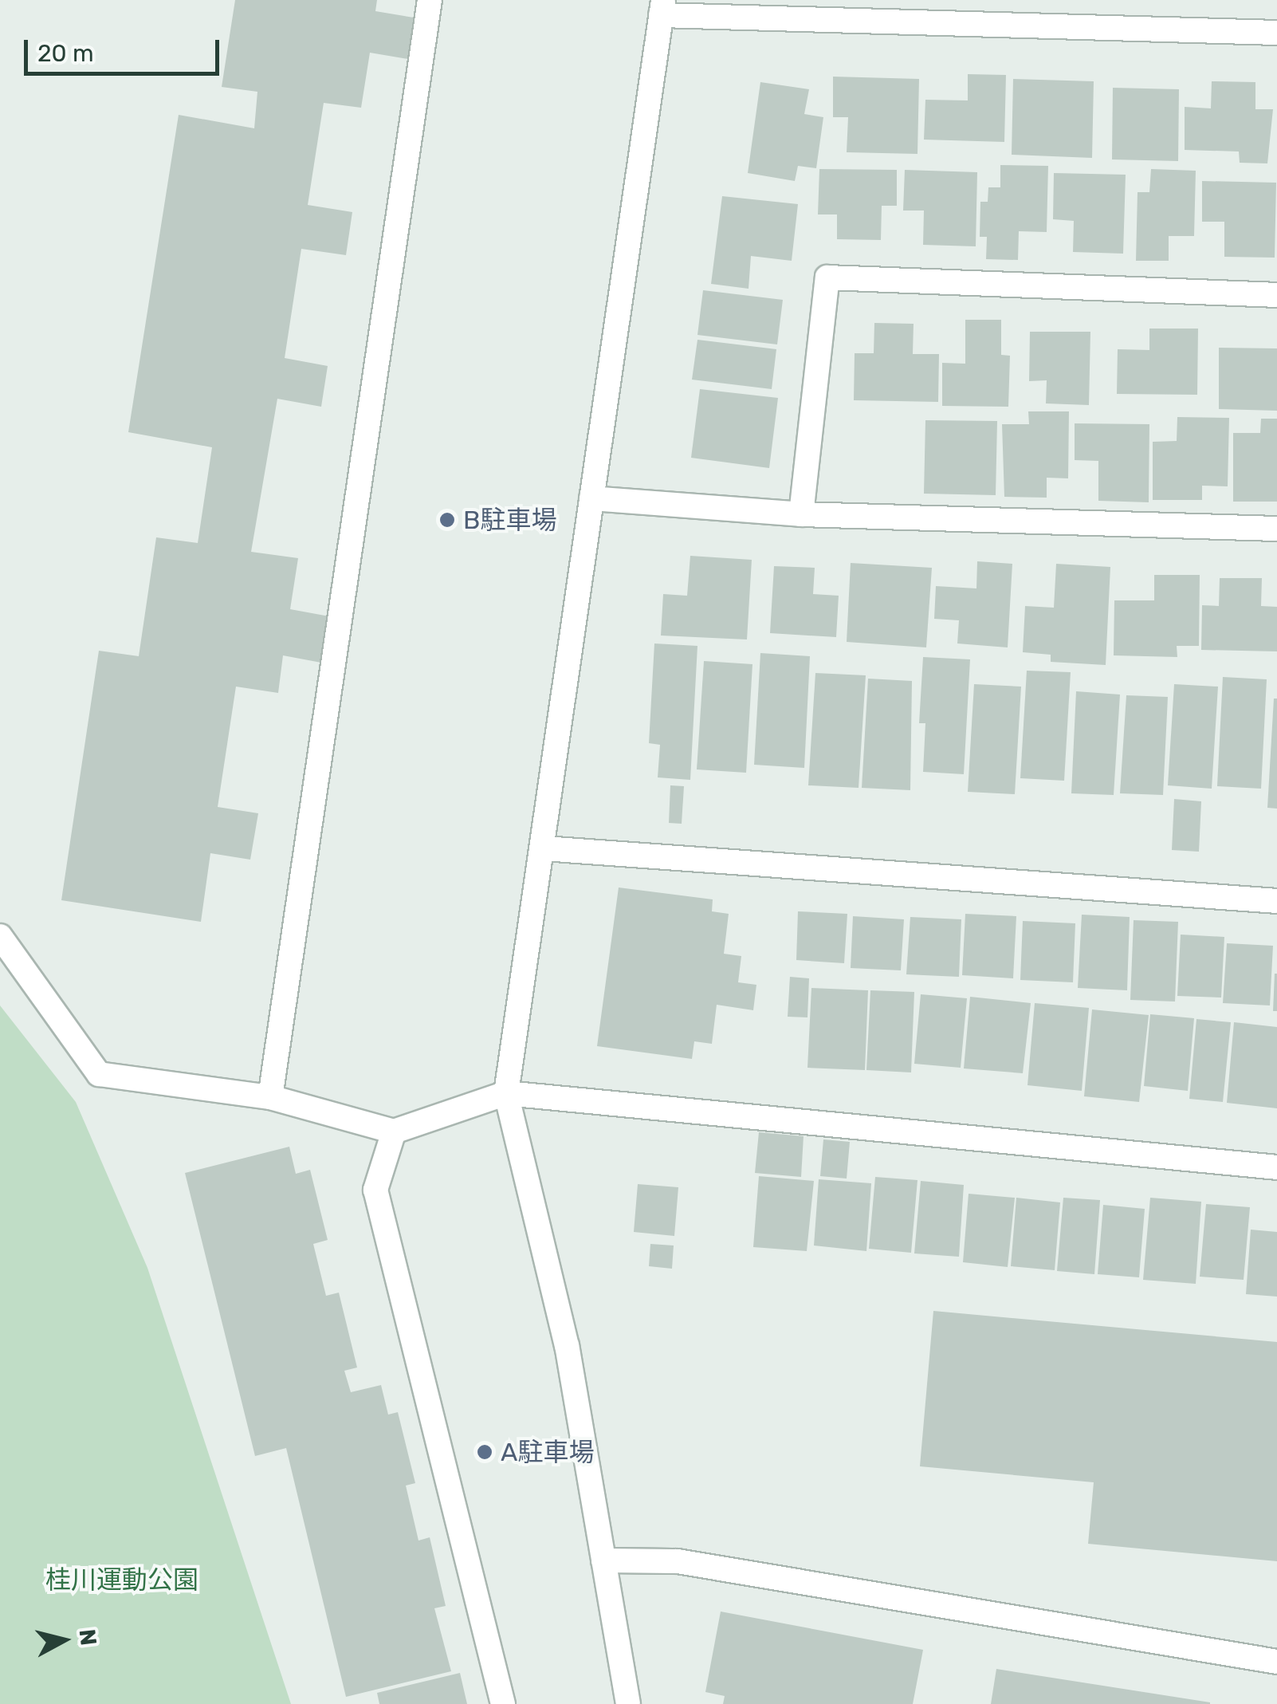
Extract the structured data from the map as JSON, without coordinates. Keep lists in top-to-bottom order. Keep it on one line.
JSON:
{"parks":["桂川運動公園"],"places":["B駐車場","A駐車場"],"scale_bar":"20 m","north":"right"}
